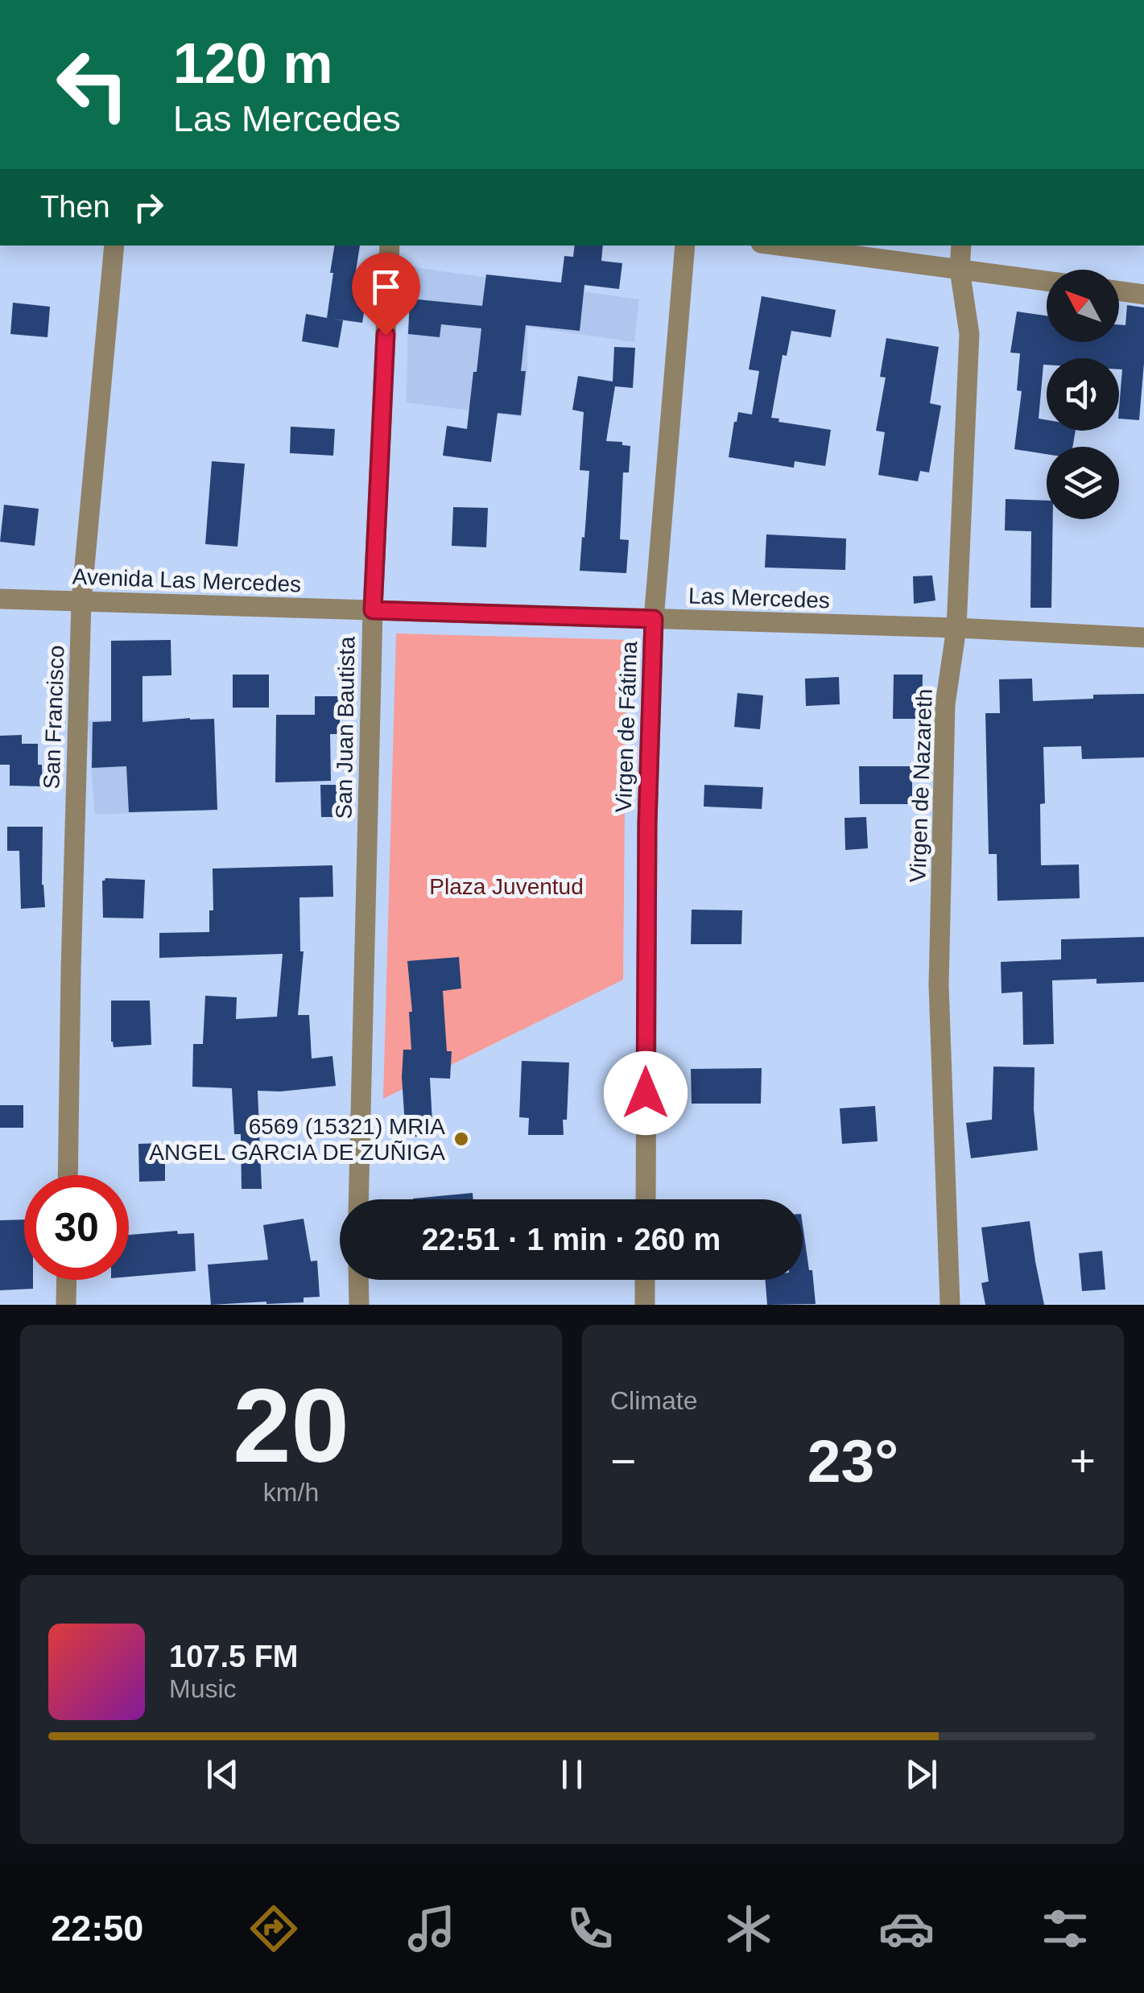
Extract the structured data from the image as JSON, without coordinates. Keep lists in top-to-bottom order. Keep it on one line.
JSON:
{"streets":{"street":["Avenida Las Mercedes","Las Mercedes","San Francisco","Virgen de Fátima","San Juan Bautista","Virgen de Nazareth"]},"crossings":[["Avenida Las Mercedes","Las Mercedes"],["Avenida Las Mercedes","San Francisco"],["Avenida Las Mercedes","San Juan Bautista"],["Las Mercedes","Virgen de Fátima"],["Las Mercedes","San Juan Bautista"],["Las Mercedes","Virgen de Nazareth"]],"parks":["Plaza Juventud"],"places":["6569 (15321) MRIA ANGEL GARCIA DE ZUÑIGA"],"north":"top left","page":{"turn":["120 m","Las Mercedes"],"then":"Then","limit":"30","trip":"22:51 · 1 min · 260 m","tile":[["20","km/h"],"Climate"],"heat":["−","23°","+"],"song":["107.5 FM","Music"],"tabs":"22:50"}}
